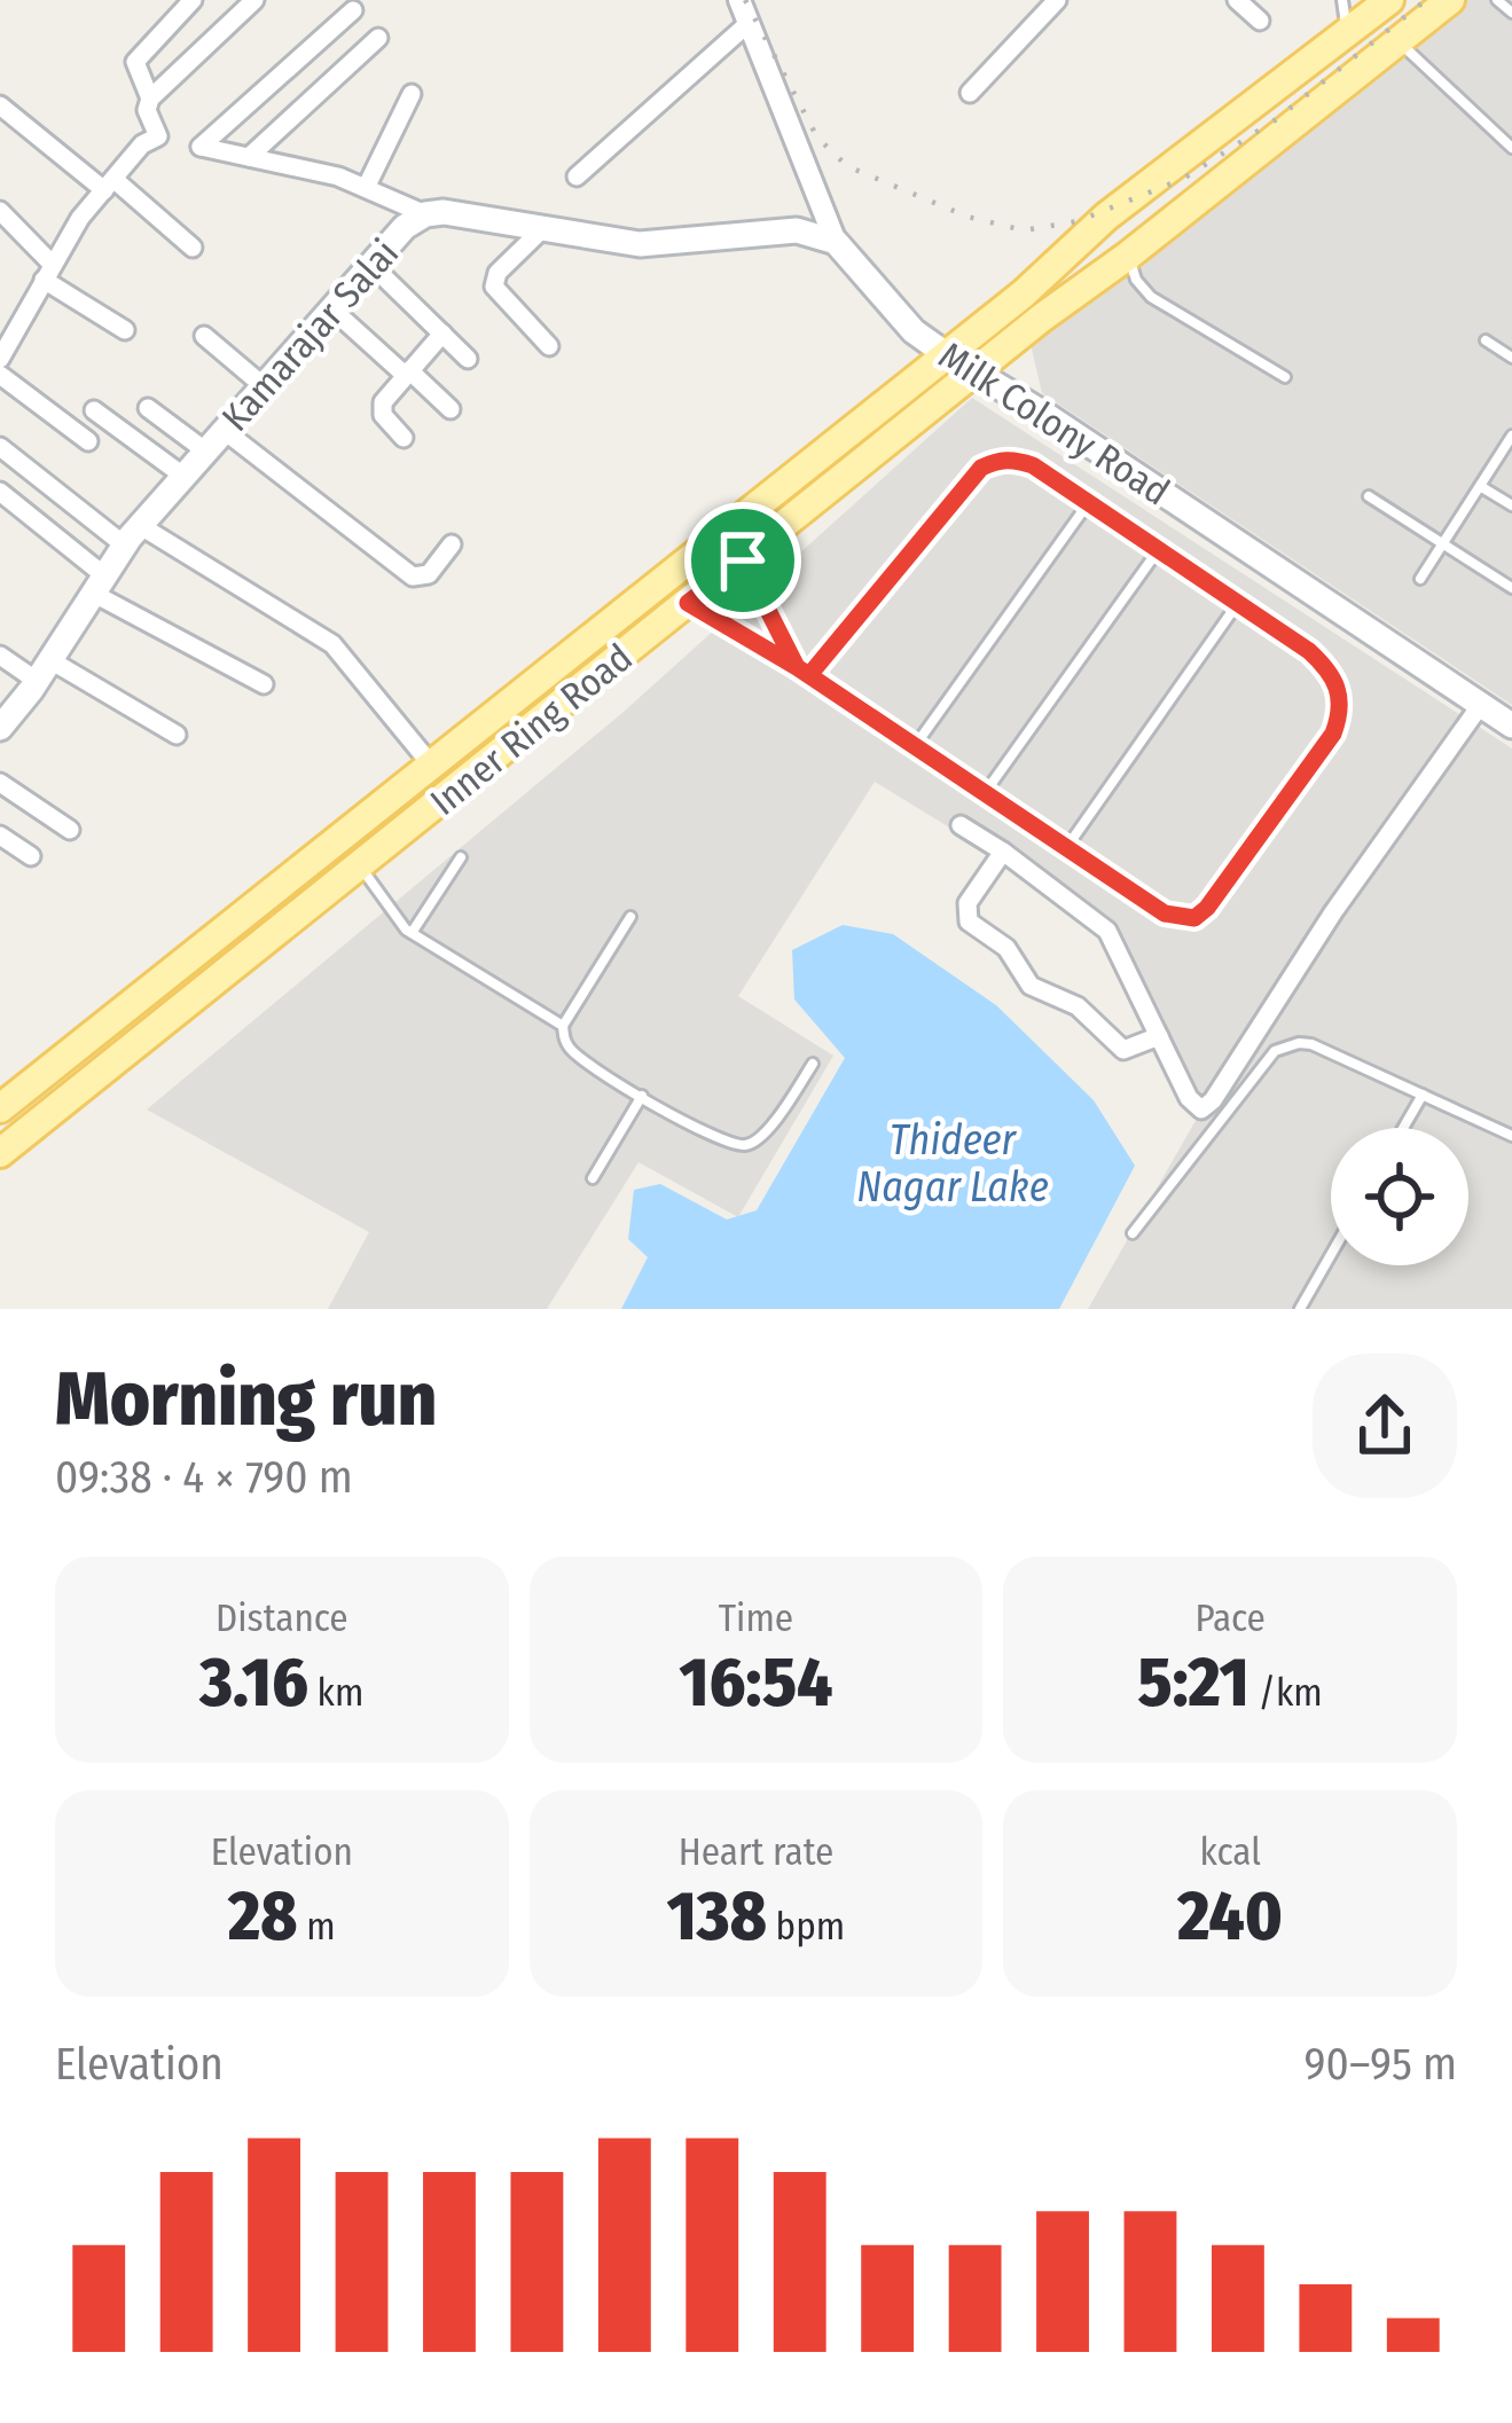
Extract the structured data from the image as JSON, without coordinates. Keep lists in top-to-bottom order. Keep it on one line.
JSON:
{"streets":{"main road":["Kamarajar Salai","Milk Colony Road","Inner Ring Road"]},"crossings":[["Kamarajar Salai","Milk Colony Road"],["Milk Colony Road","Inner Ring Road"]],"water":["Thideer Nagar Lake"],"page":{"heading":["Morning run","09:38 · 4 × 790 m"],"stats":[["Distance","3.16 km"],["Time","16:54"],["Pace","5:21 /km"],["Elevation","28 m"],["Heart rate","138 bpm"],["kcal","240"]],"chart":["Elevation","90–95 m"]}}
